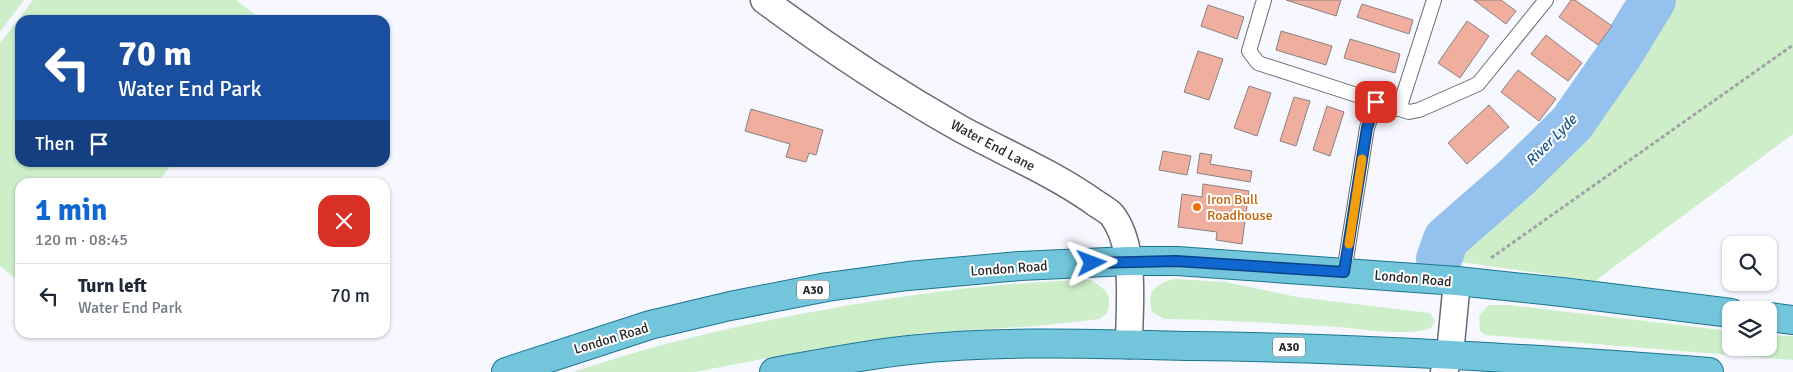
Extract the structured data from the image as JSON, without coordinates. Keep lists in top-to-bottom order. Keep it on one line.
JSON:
{"streets":{"main road":["London Road","A30"],"street":["Water End Lane"]},"crossings":[["Water End Lane","London Road"],["Water End Lane","A30"]],"water":["River Lyde"],"places":["Iron Bull Roadhouse"],"page":{"turn":["70 m","Water End Park"],"then":"Then","heading":["1 min","120 m · 08:45"],"list":[{"name":"Turn left","note":"Water End Park","value":"70 m"}]}}
